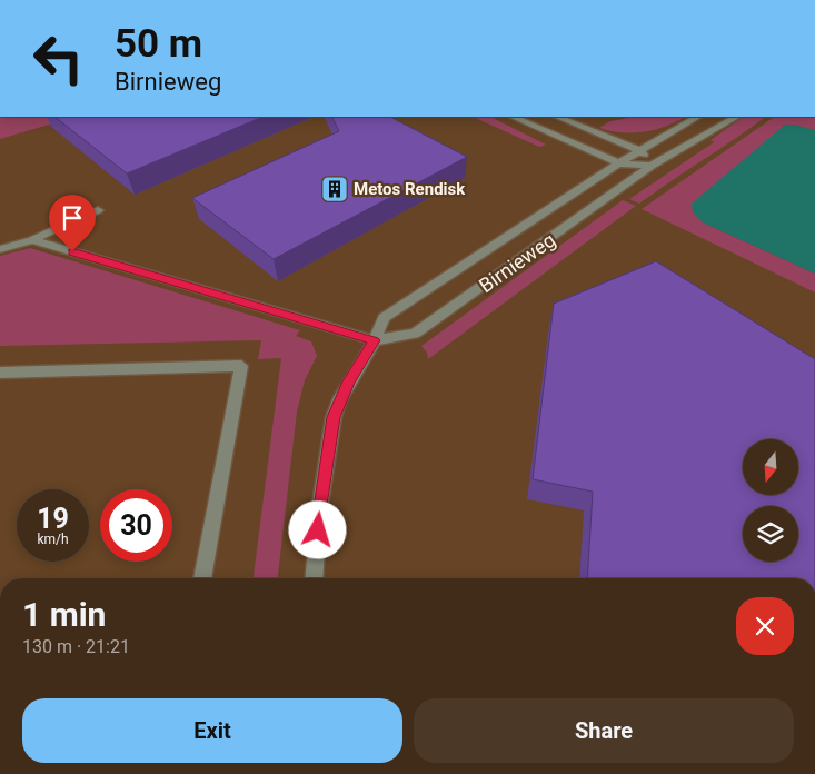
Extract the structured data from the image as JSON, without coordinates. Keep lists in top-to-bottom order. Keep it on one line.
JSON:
{"streets":{"street":["Birnieweg"]},"places":{"building":["Metos Rendisk"]},"north":"bottom","page":{"turn":["50 m","Birnieweg"],"speed":"19 km/h","limit":"30","heading":["1 min","130 m · 21:21"],"buttons":["Exit","Share"]}}
